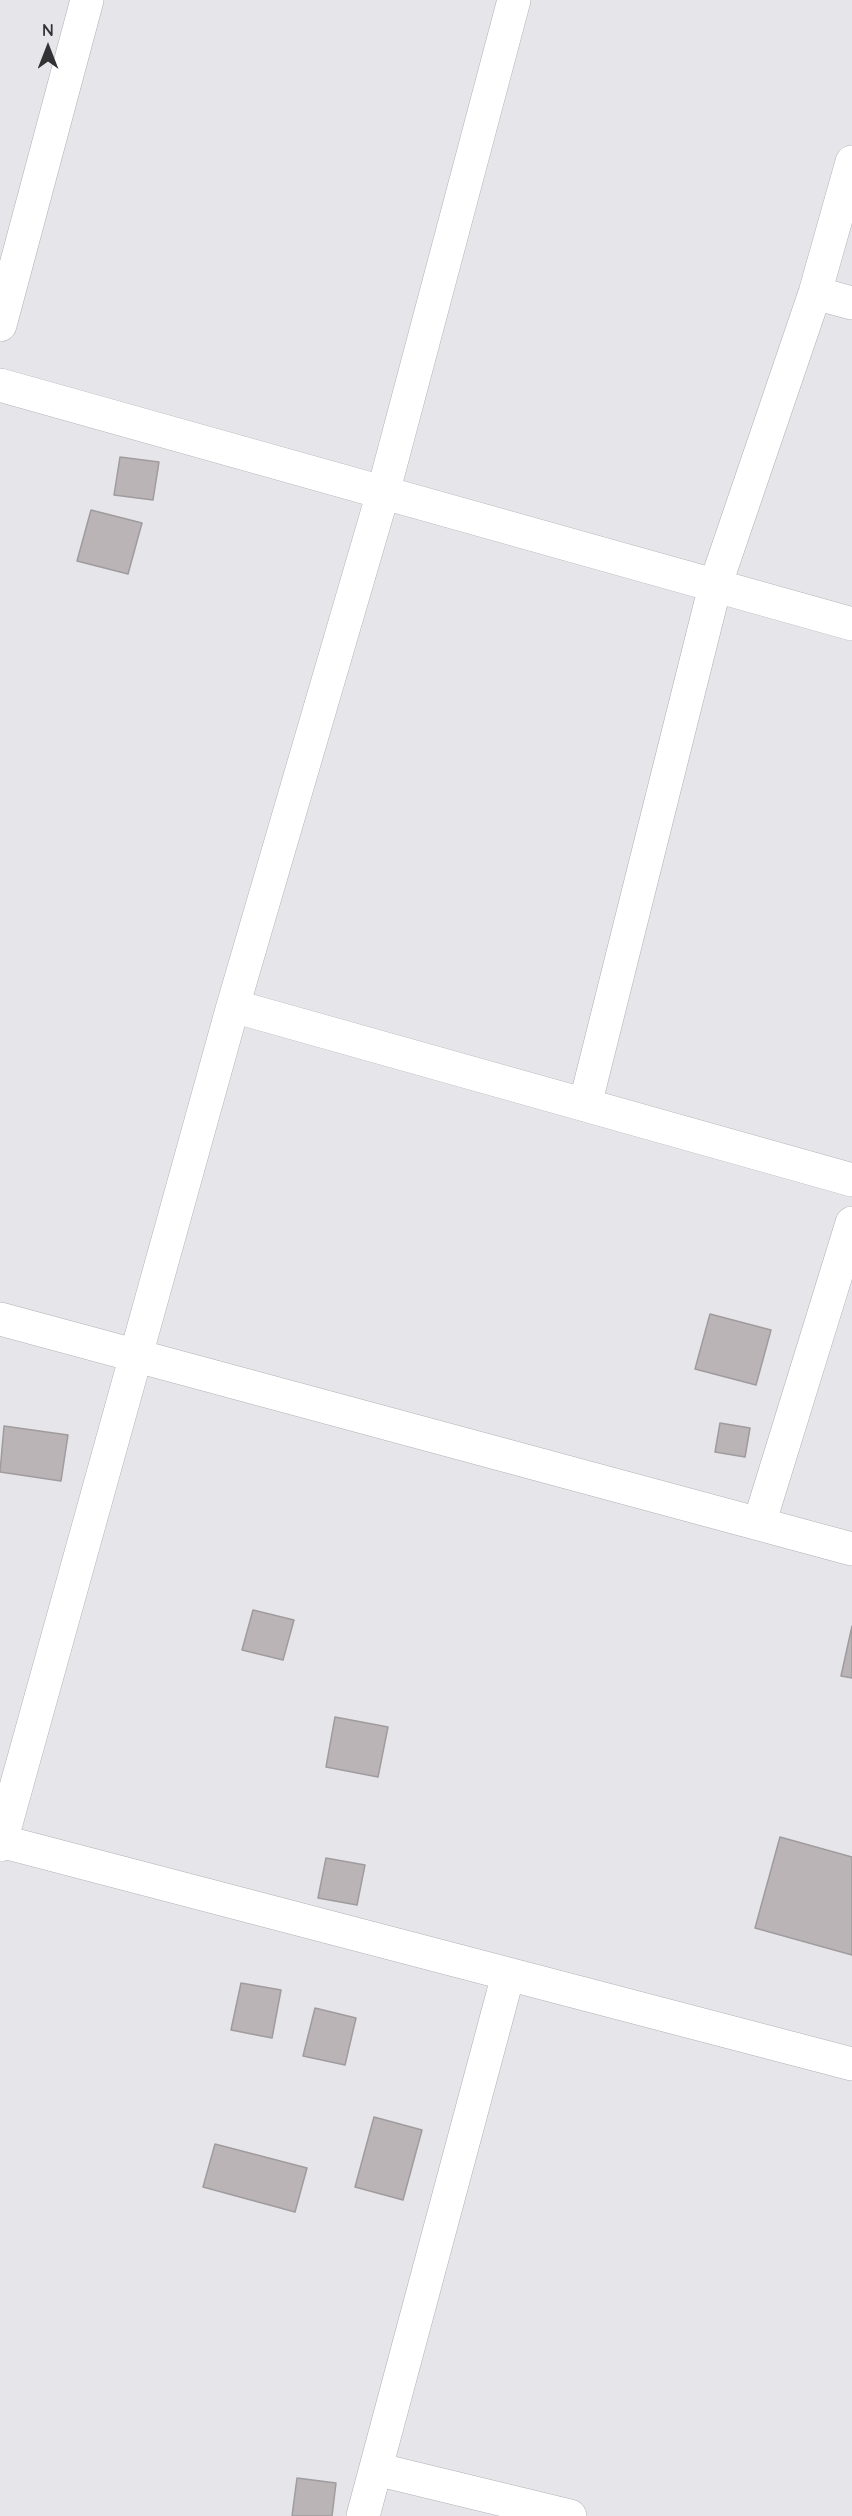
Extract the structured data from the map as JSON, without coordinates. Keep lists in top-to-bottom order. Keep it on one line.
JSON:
{"north":"top"}
